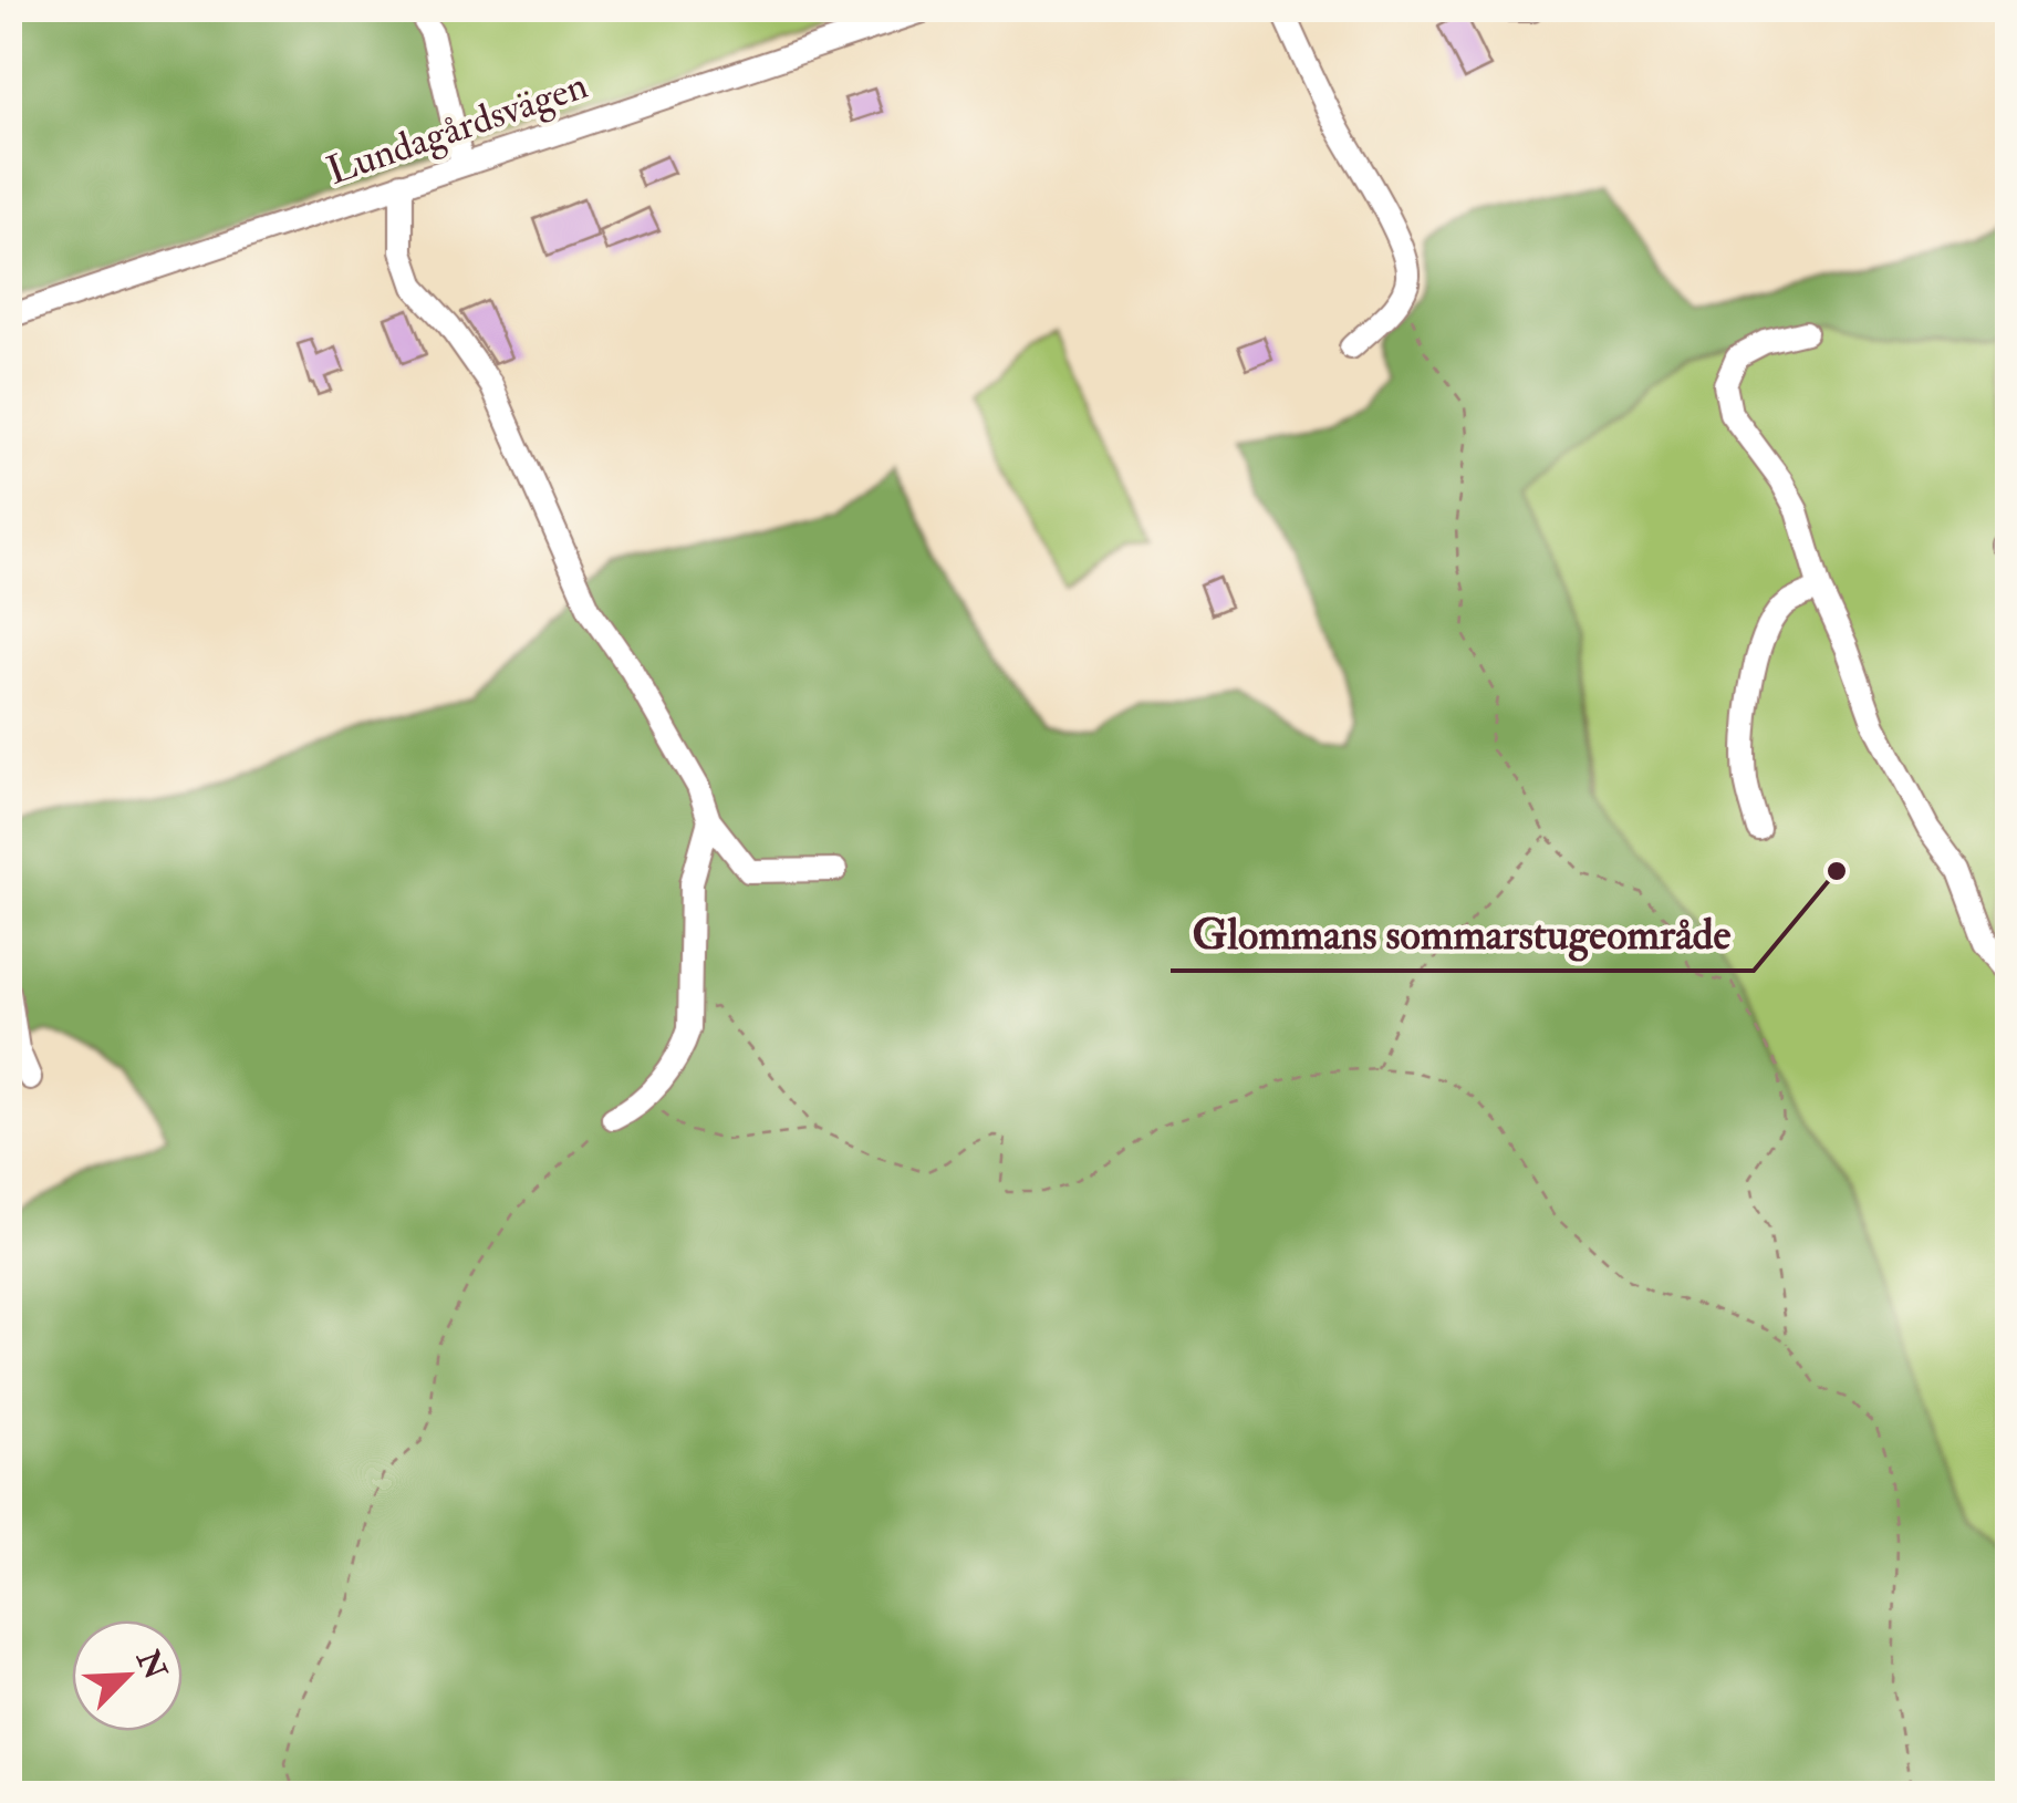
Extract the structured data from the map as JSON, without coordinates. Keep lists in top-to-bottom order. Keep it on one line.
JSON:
{"streets":{"street":["Lundagårdsvägen"]},"places":["Glommans sommarstugeområde"],"north":"top right"}
